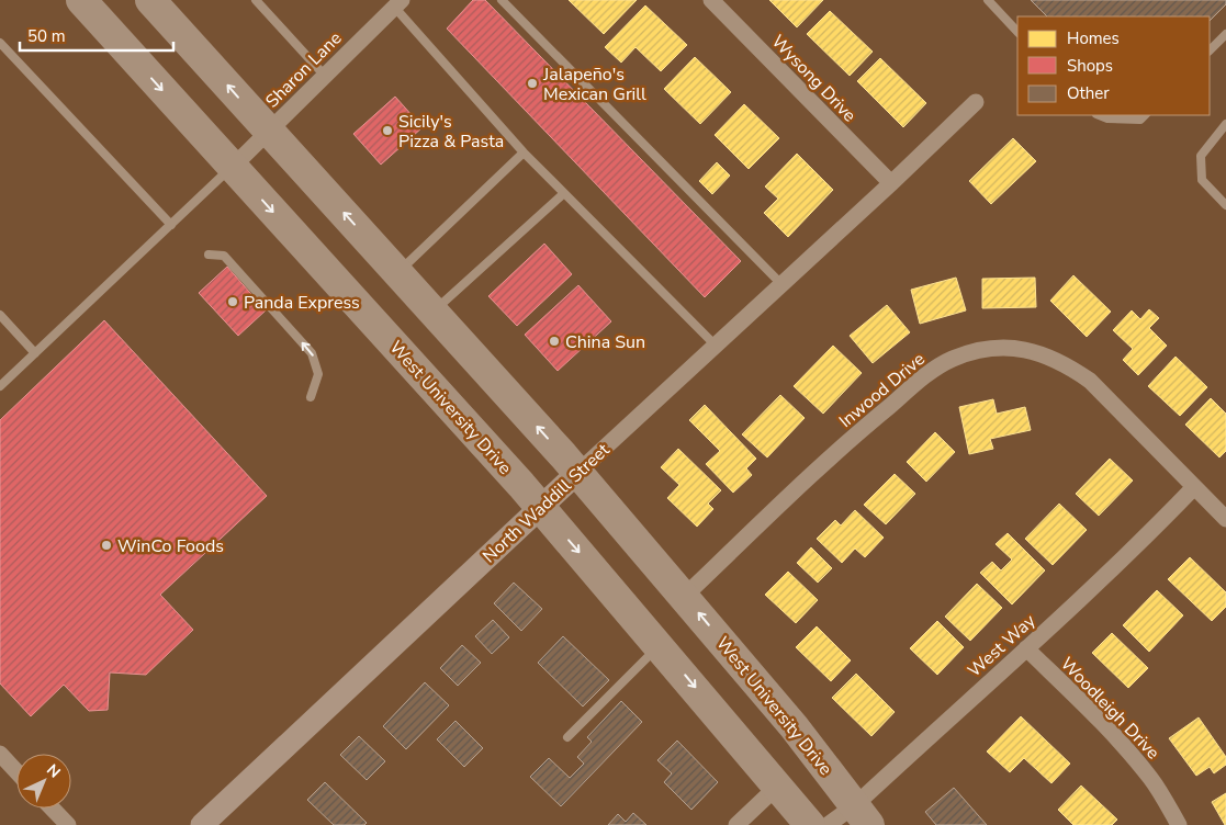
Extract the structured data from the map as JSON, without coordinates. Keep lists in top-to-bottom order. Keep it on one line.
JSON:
{"streets":{"highway":["West University Drive"],"street":["Sharon Lane","Wysong Drive","Inwood Drive","North Waddill Street","West Way","Woodleigh Drive"]},"crossings":[["Sharon Lane","West University Drive"],["Wysong Drive","North Waddill Street"],["Inwood Drive","West University Drive"],["Inwood Drive","West Way"],["West University Drive","North Waddill Street"],["West University Drive","West Way"],["West Way","Woodleigh Drive"]],"places":["Jalapeño's Mexican Grill","Sicily's Pizza & Pasta","Panda Express","China Sun","WinCo Foods"],"legend":["Homes","Shops","Other"],"scale_bar":"50 m","north":"top right"}
